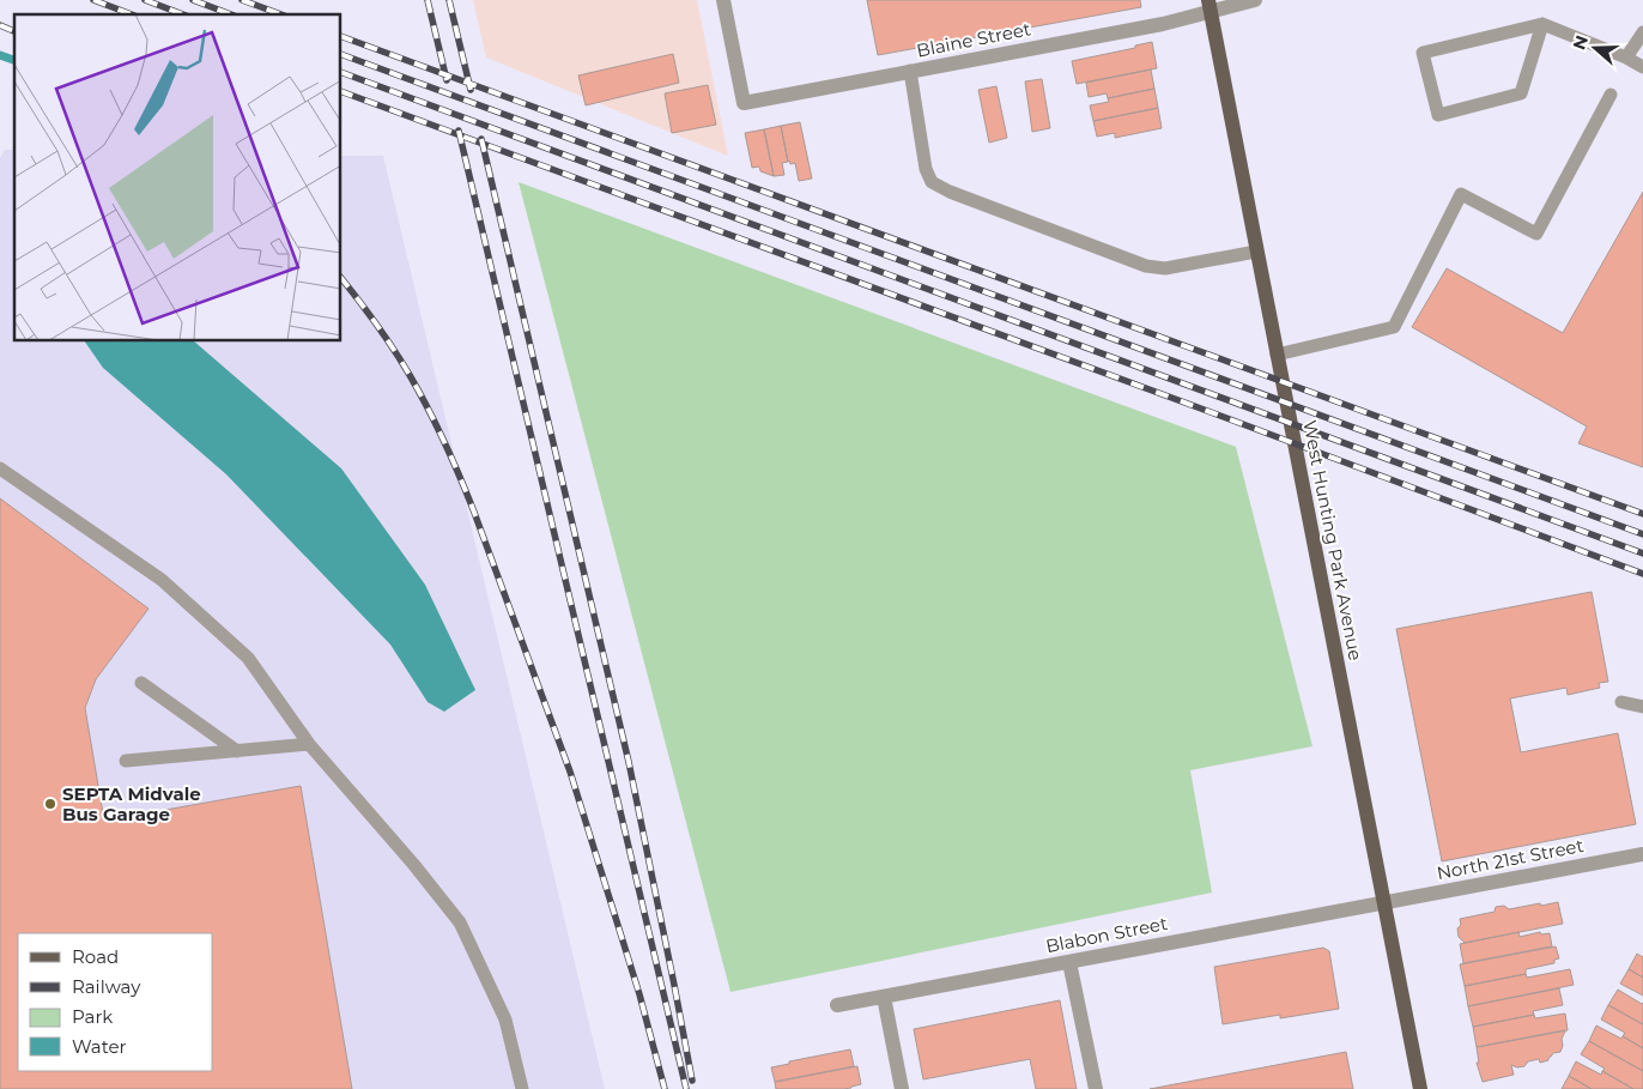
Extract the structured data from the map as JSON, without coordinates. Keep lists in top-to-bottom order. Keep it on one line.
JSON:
{"streets":{"main road":["West Hunting Park Avenue"],"street":["Blaine Street","North 21st Street","Blabon Street"]},"crossings":[["Blaine Street","West Hunting Park Avenue"],["West Hunting Park Avenue","North 21st Street"],["West Hunting Park Avenue","Blabon Street"],["North 21st Street","Blabon Street"]],"places":["SEPTA Midvale Bus Garage"],"legend":["Road","Railway","Park","Water"],"north":"left"}
